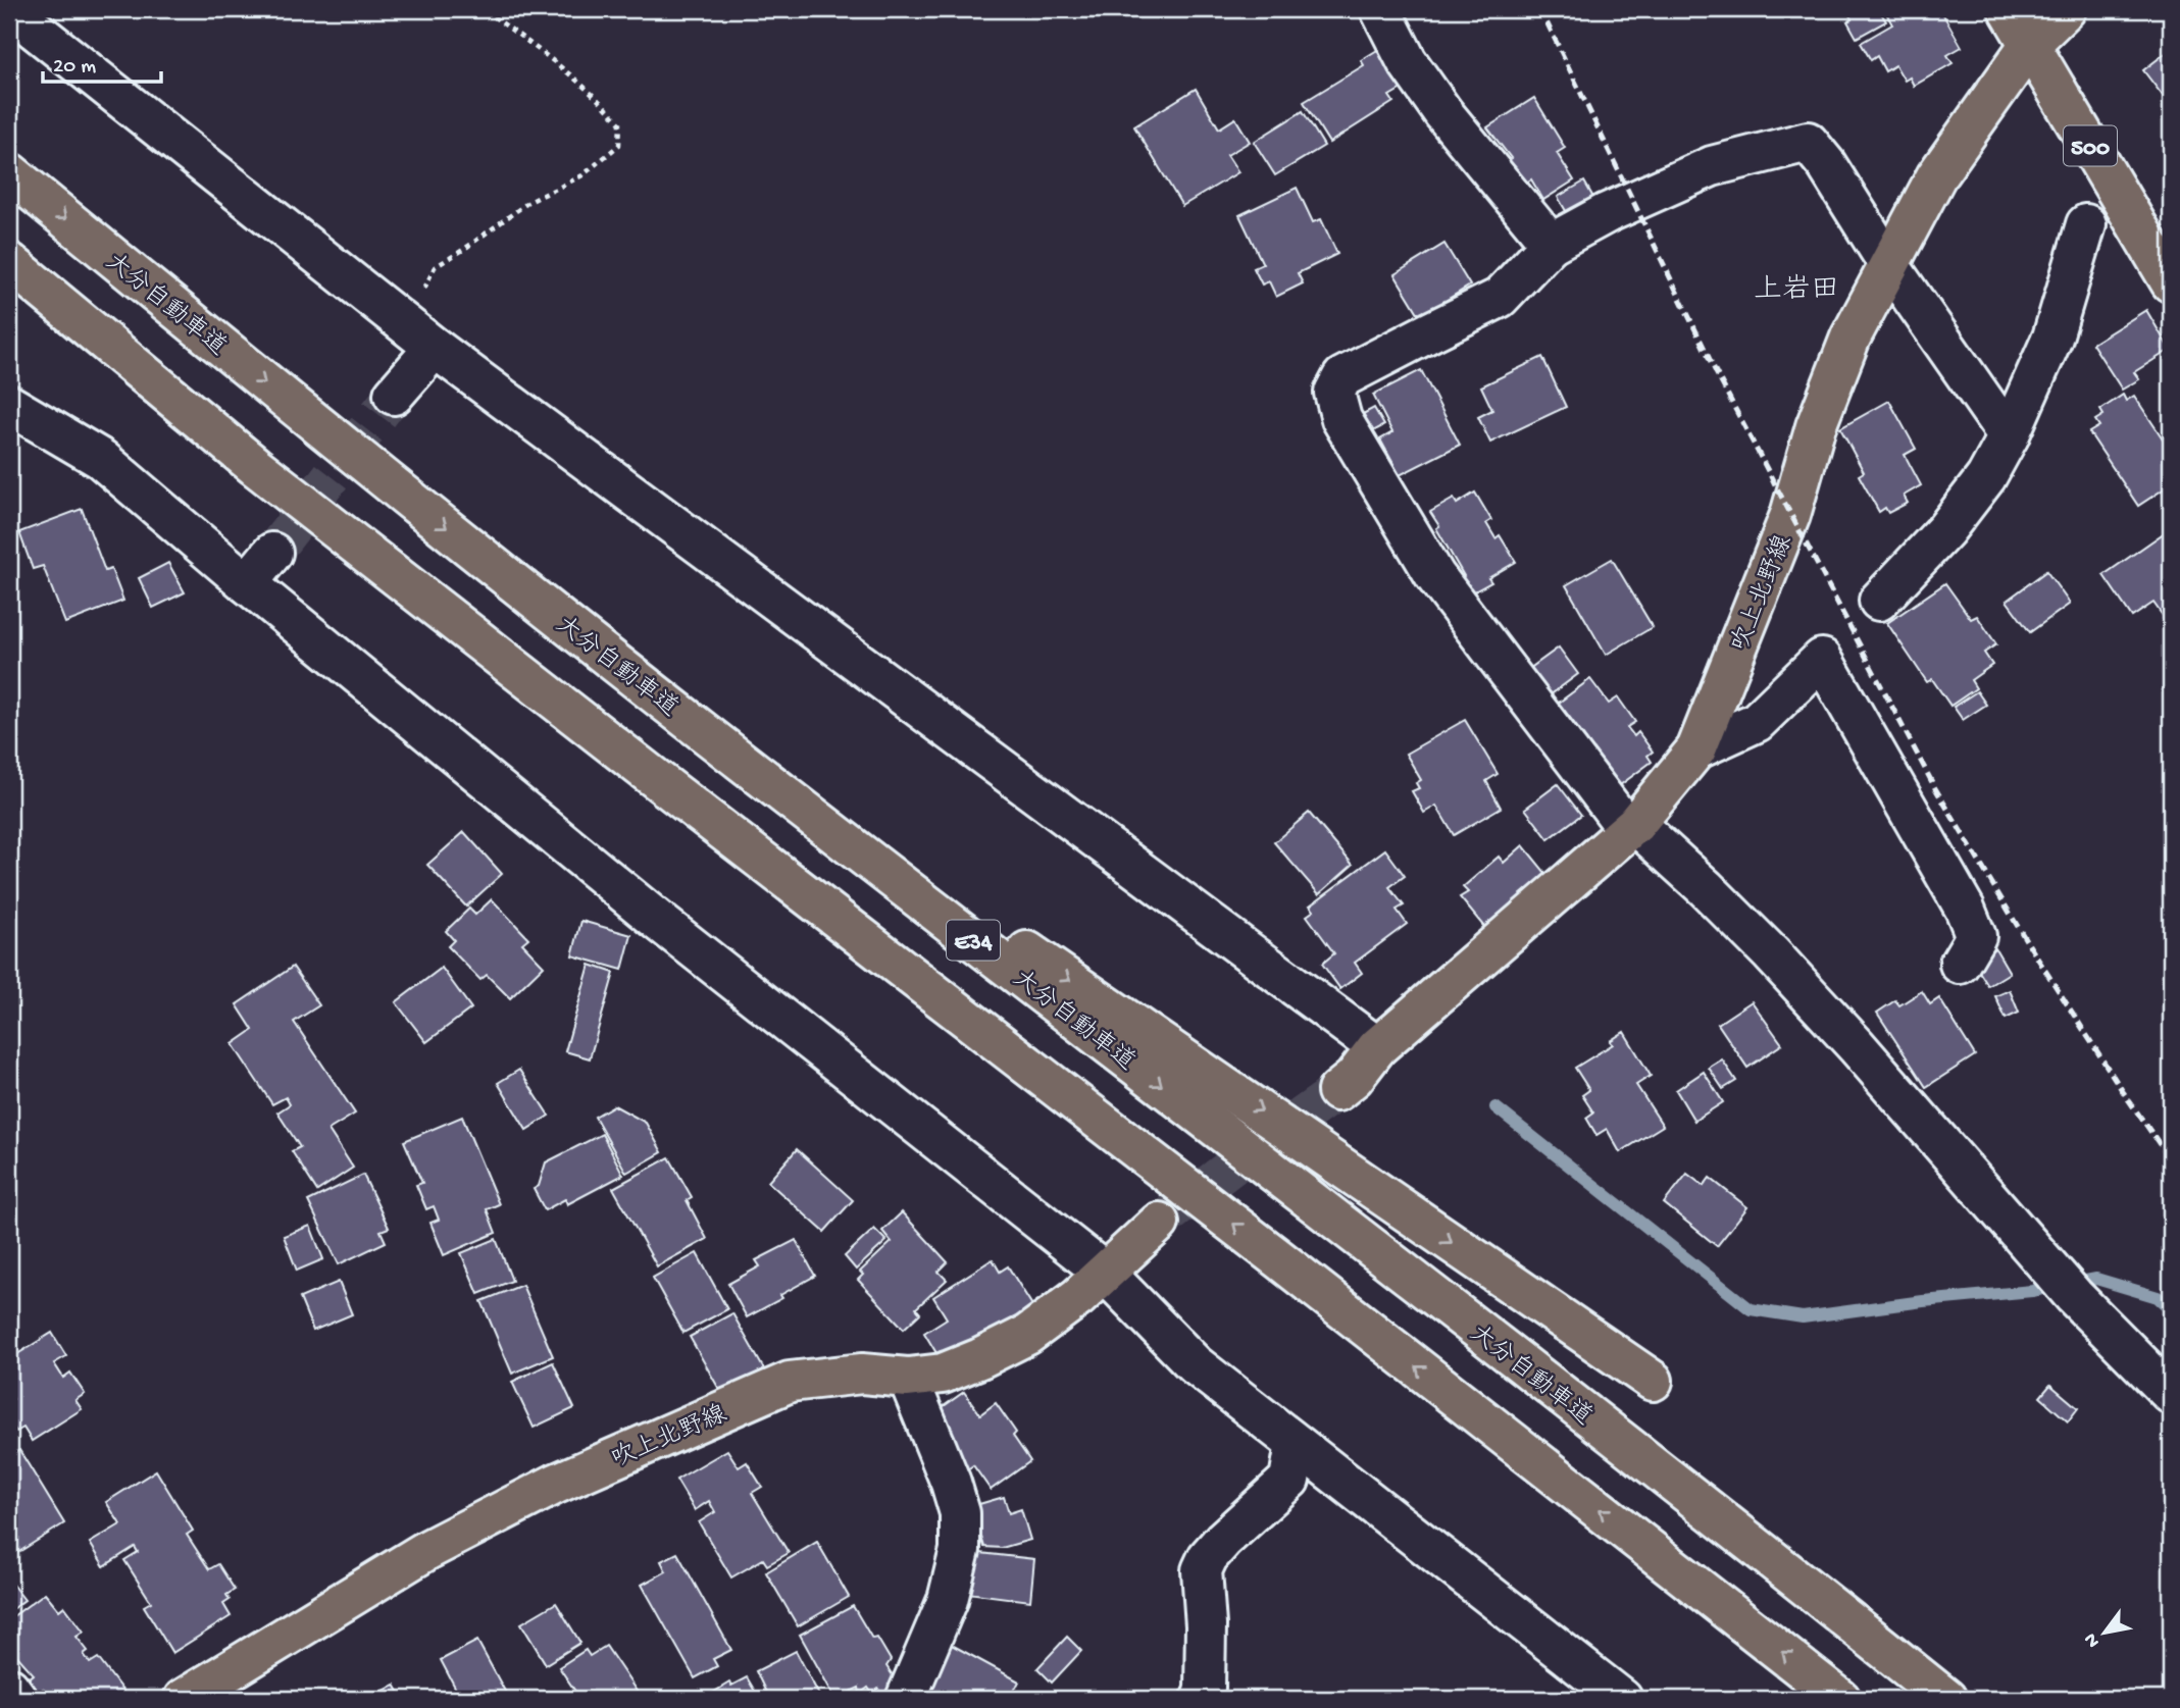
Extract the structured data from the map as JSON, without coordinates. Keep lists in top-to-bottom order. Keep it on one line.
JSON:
{"streets":{"main road":["500","大分自動車道","吹上北野線","E34"]},"crossings":[["500","吹上北野線"]],"districts":["上岩田"],"scale_bar":"20 m","north":"bottom left"}
